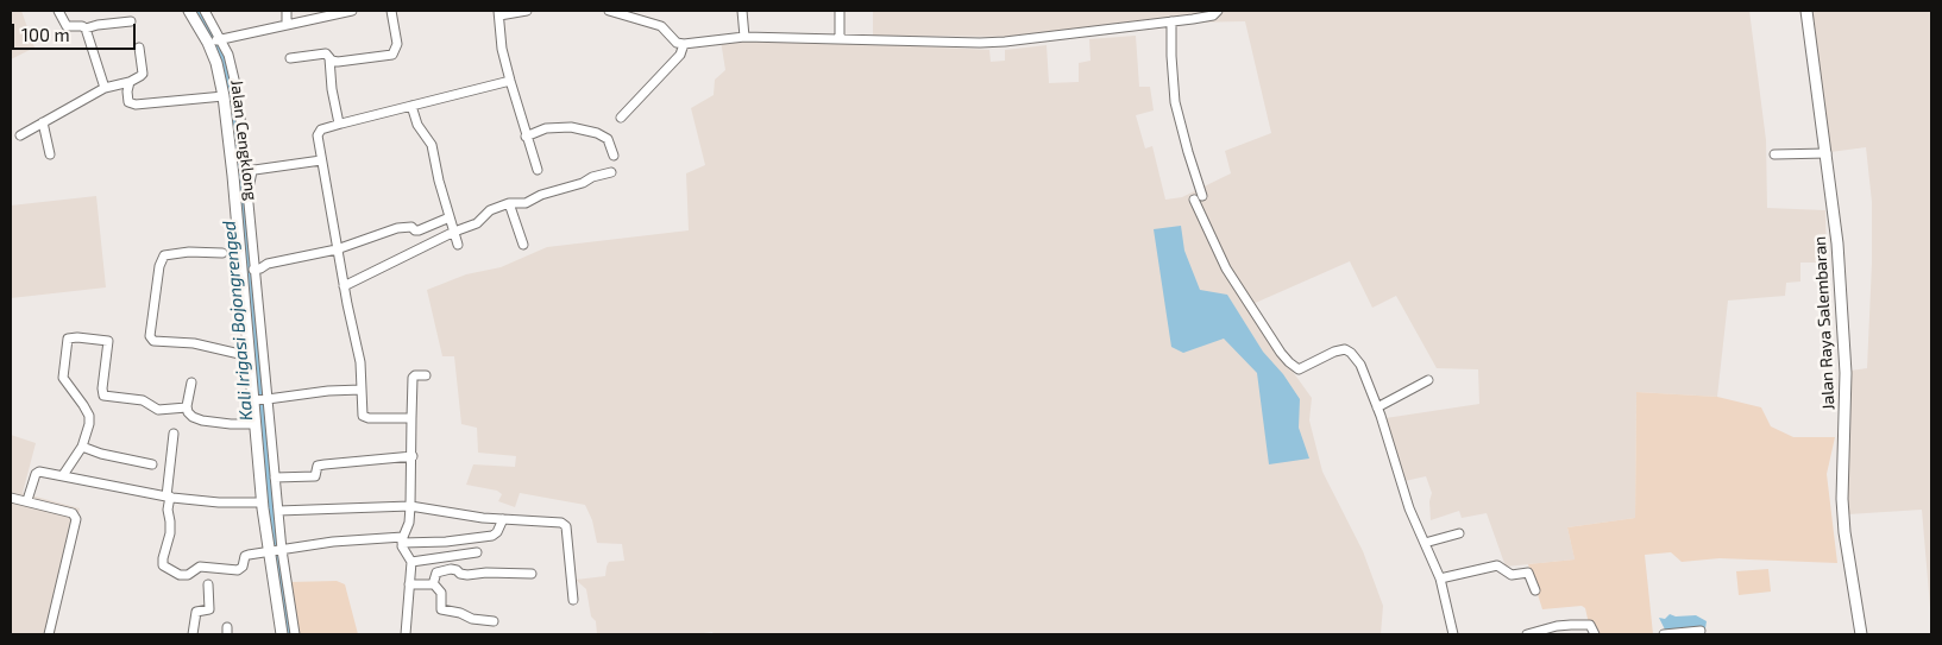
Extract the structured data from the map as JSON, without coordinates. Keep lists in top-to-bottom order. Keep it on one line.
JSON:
{"streets":{"main road":["Jalan Cengklong","Jalan Raya Salembaran"]},"water":["Kali Irigasi Bojongrenged"],"scale_bar":"100 m"}
